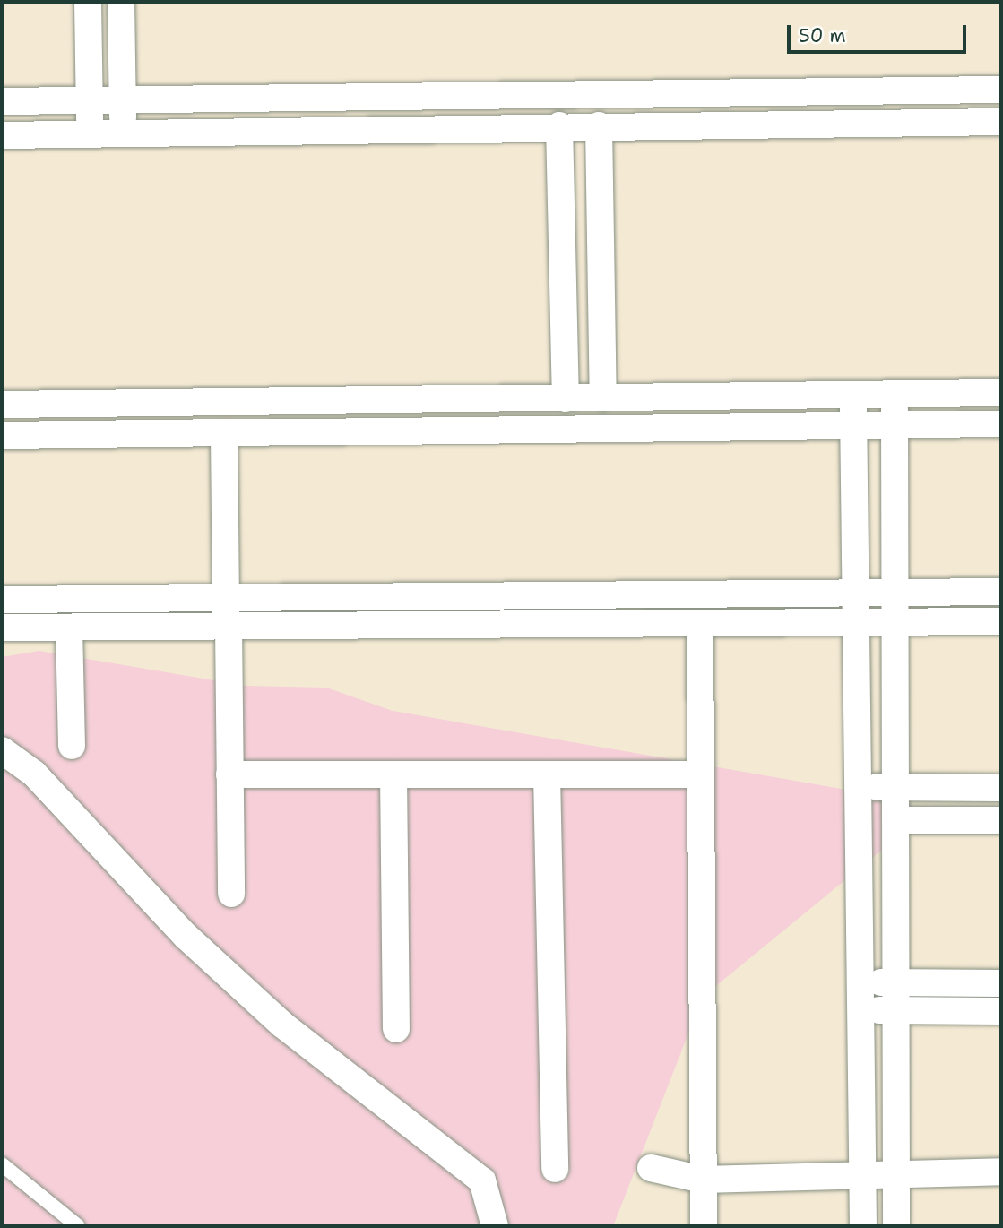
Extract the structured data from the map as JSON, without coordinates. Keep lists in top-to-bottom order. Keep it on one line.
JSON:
{"scale_bar":"50 m"}
